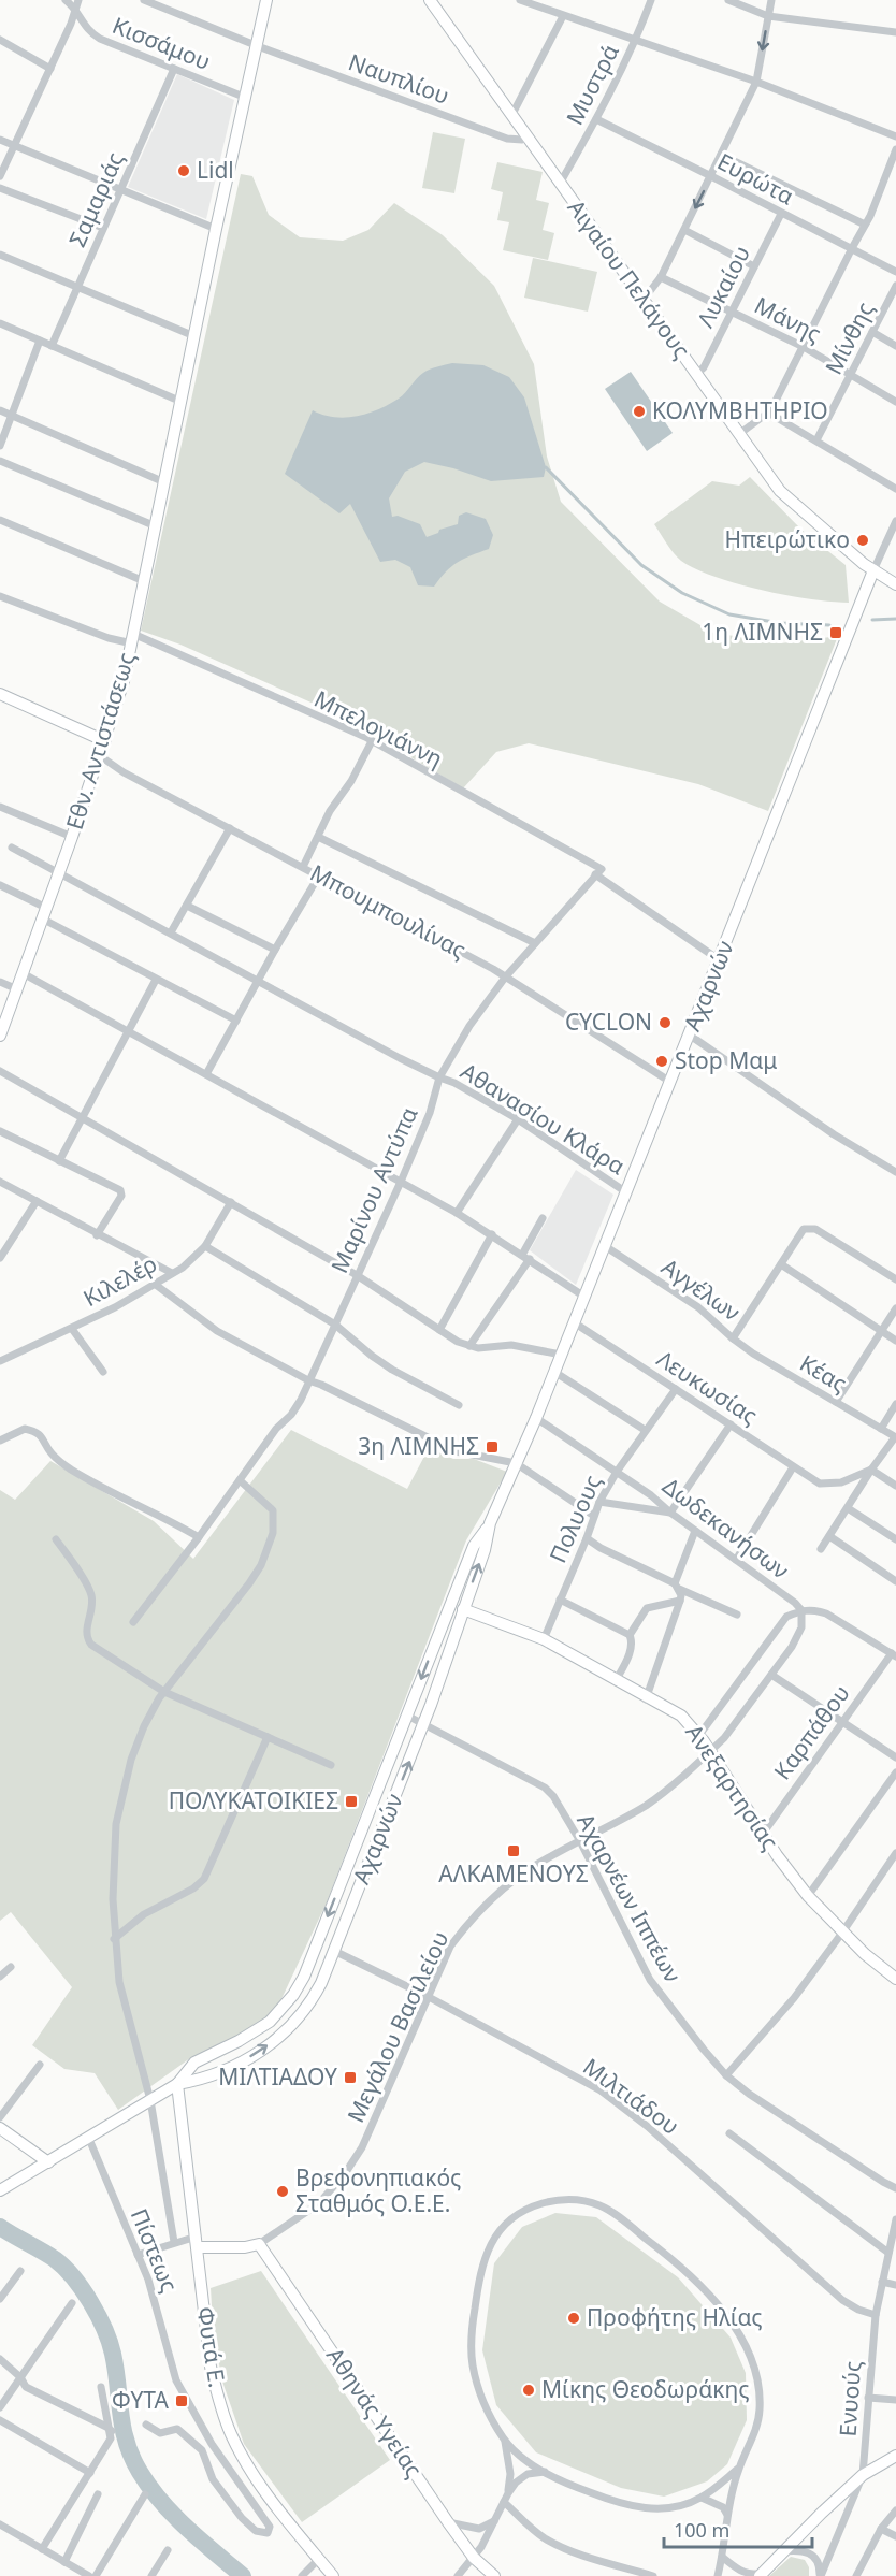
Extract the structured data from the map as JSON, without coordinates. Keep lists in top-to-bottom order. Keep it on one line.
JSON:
{"streets":{"street":["Κισσάμου","Ναυπλίου","Μυστρά","Ευρώτα","Σαμαριάς","Αιγαίου Πελάγους","Λυκαίου","Μάνης","Μίνθης","Μπελογιάννη","Εθν. Αντιστάσεως","Μπουμπουλίνας","Αχαρνών","Αθανασίου Κλάρα","Μαρίνου Αντύπα","Κιλελέρ","Αγγέλων","Κέας","Λευκωσίας","Πολυους","Δωδεκανήσων","Καρπάθου","Ανεξαρτησίας","Αχαρνέων Ιππέων","Μεγάλου Βασιλείου","Μιλτιάδου","Πίστεως","Φυτά Ε.","Ενυούς","Αθηνάς Υγείας"]},"crossings":[["Κισσάμου","Σαμαριάς"],["Κισσάμου","Εθν. Αντιστάσεως"],["Ναυπλίου","Αιγαίου Πελάγους"],["Ναυπλίου","Εθν. Αντιστάσεως"],["Μυστρά","Ευρώτα"],["Μυστρά","Αιγαίου Πελάγους"],["Ευρώτα","Λυκαίου"],["Αιγαίου Πελάγους","Λυκαίου"],["Αιγαίου Πελάγους","Αχαρνών"],["Λυκαίου","Μάνης"],["Μάνης","Μίνθης"],["Μπελογιάννη","Εθν. Αντιστάσεως"],["Μπελογιάννη","Αχαρνών"],["Μπελογιάννη","Μαρίνου Αντύπα"],["Εθν. Αντιστάσεως","Μπουμπουλίνας"],["Εθν. Αντιστάσεως","Αθανασίου Κλάρα"],["Μπουμπουλίνας","Αχαρνών"],["Μπουμπουλίνας","Μαρίνου Αντύπα"],["Αχαρνών","Αθανασίου Κλάρα"],["Αχαρνών","Αγγέλων"],["Αχαρνών","Λευκωσίας"],["Αχαρνών","Δωδεκανήσων"],["Αχαρνών","Ανεξαρτησίας"],["Αχαρνών","Αχαρνέων Ιππέων"],["Αχαρνών","Μιλτιάδου"],["Αχαρνών","Πίστεως"],["Αχαρνών","Φυτά Ε."],["Αθανασίου Κλάρα","Μαρίνου Αντύπα"],["Αγγέλων","Κέας"],["Λευκωσίας","Πολυους"],["Πολυους","Δωδεκανήσων"],["Πολυους","Ανεξαρτησίας"],["Δωδεκανήσων","Καρπάθου"],["Δωδεκανήσων","Μεγάλου Βασιλείου"],["Καρπάθου","Ανεξαρτησίας"],["Ανεξαρτησίας","Μεγάλου Βασιλείου"],["Αχαρνέων Ιππέων","Μεγάλου Βασιλείου"],["Μεγάλου Βασιλείου","Μιλτιάδου"],["Μεγάλου Βασιλείου","Αθηνάς Υγείας"],["Μιλτιάδου","Ενυούς"]],"places":{"other":["Lidl","ΚΟΛΥΜΒΗΤΗΡΙΟ","Ηπειρώτικο","CYCLON","Stop Μαμ","Βρεφονηπιακός Σταθμός Ο.Ε.Ε.","Προφήτης Ηλίας","Μίκης Θεοδωράκης"],"transit":["1η ΛΙΜΝΗΣ","3η ΛΙΜΝΗΣ","ΠΟΛΥΚΑΤΟΙΚΙΕΣ","ΑΛΚΑΜΕΝΟΥΣ","ΜΙΛΤΙΑΔΟΥ","ΦΥΤΑ"]},"scale_bar":"100 m"}
